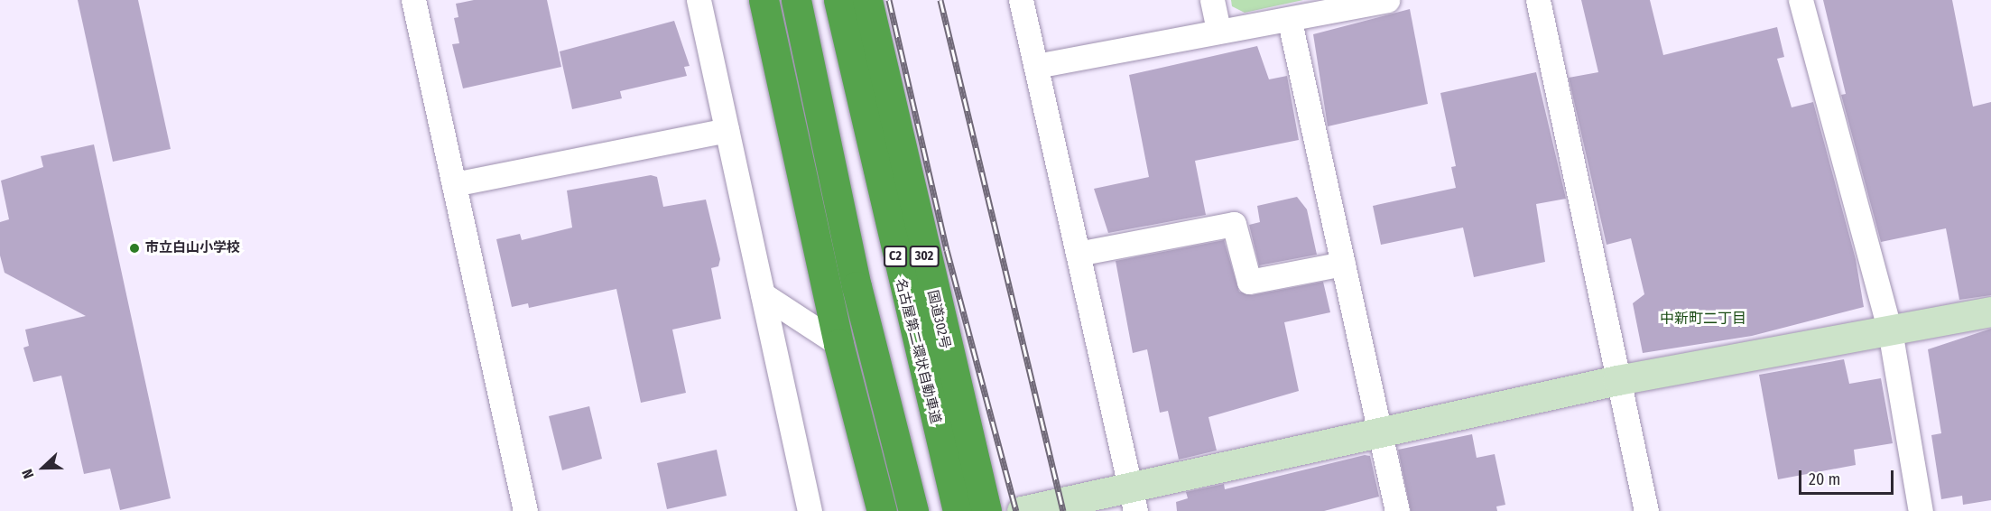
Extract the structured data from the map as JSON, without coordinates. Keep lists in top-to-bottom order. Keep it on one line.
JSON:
{"streets":{"highway":["C2","302","国道302号","名古屋第二環状自動車道"]},"districts":["中新町二丁目"],"places":["市立白山小学校"],"scale_bar":"20 m","north":"left"}
